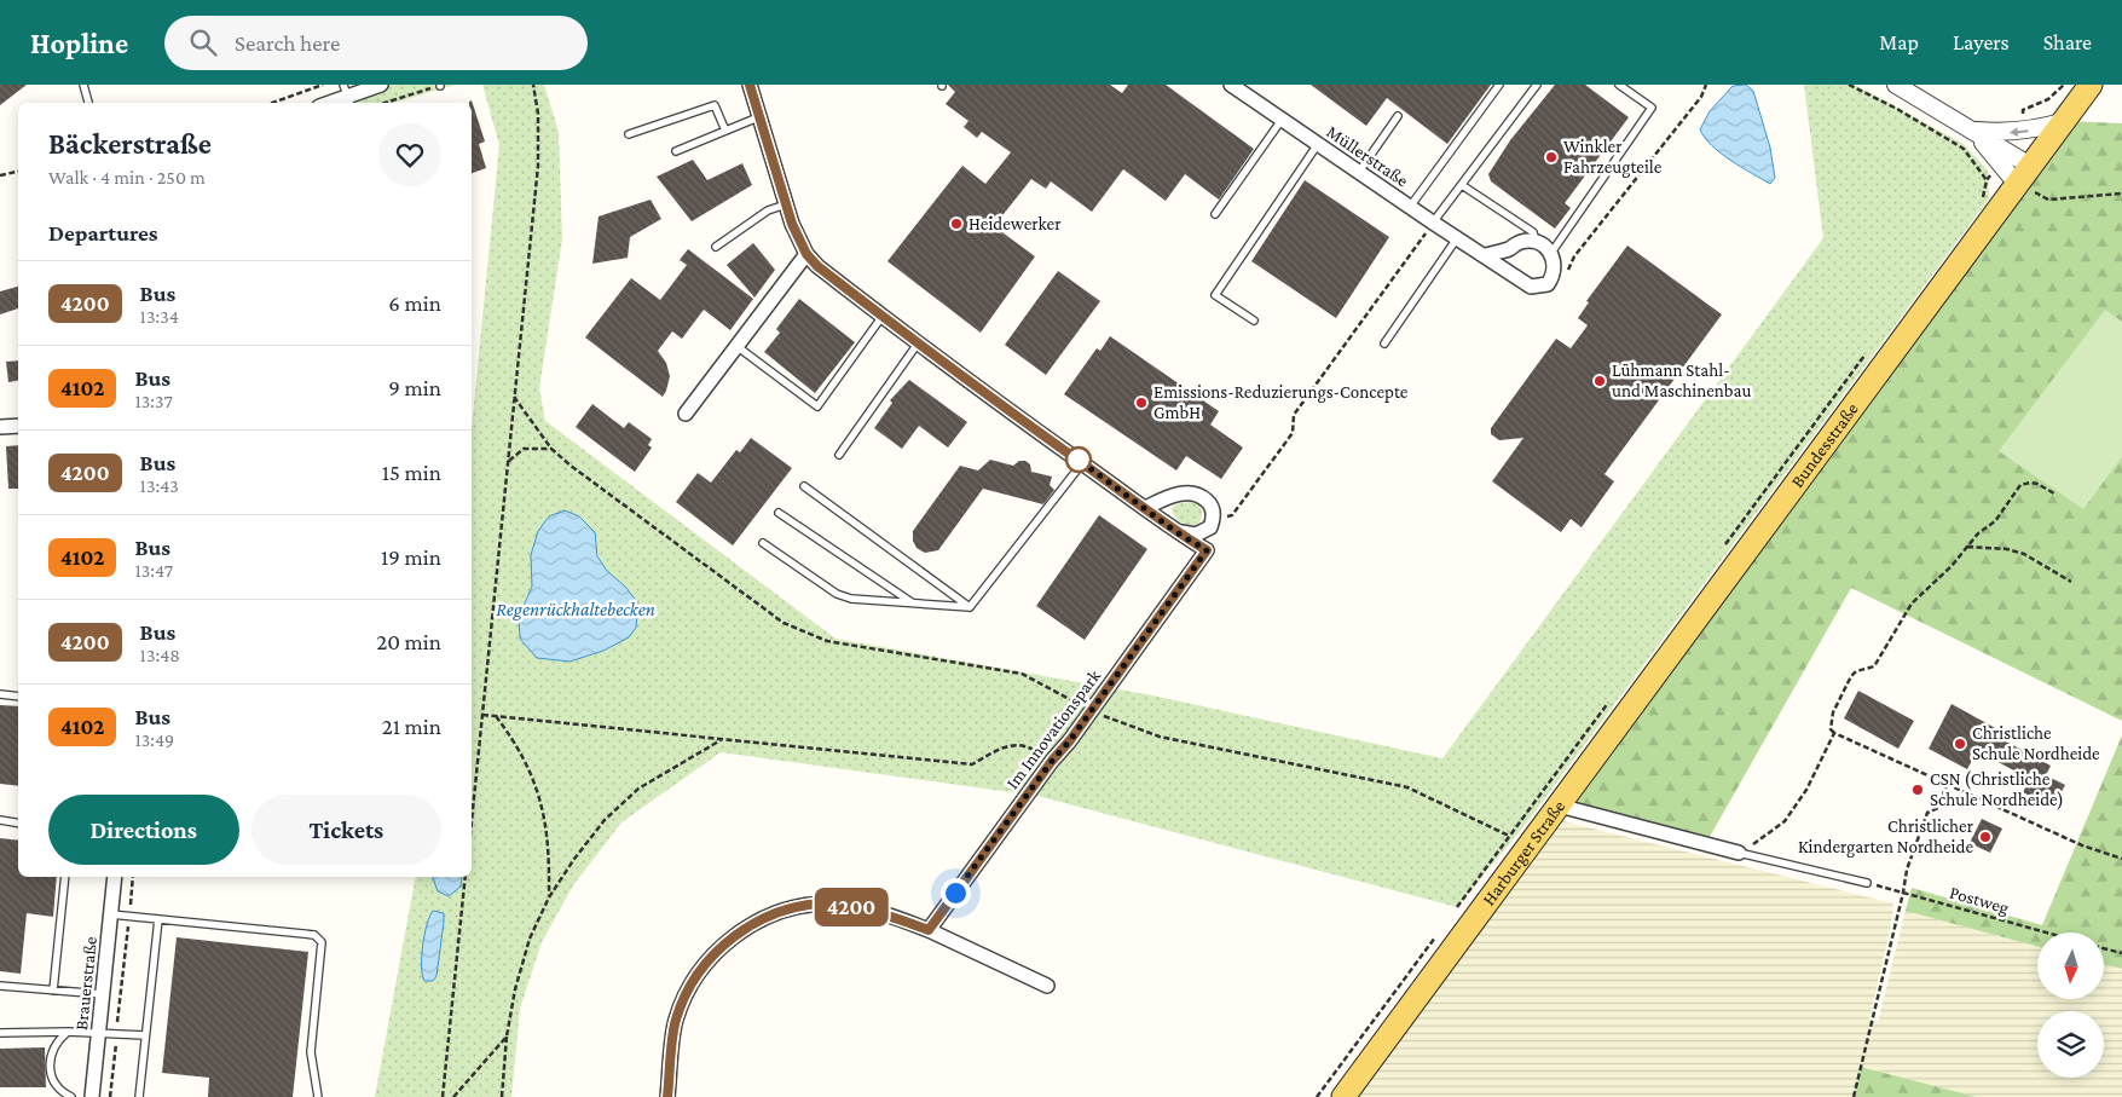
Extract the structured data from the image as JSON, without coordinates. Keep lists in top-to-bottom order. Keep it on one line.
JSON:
{"streets":{"main road":["Bundesstraße","Harburger Straße"],"street":["Müllerstraße","Im Innovationspark","Brauerstraße"],"path":["Postweg"]},"crossings":[["Bundesstraße","Harburger Straße"],["Harburger Straße","Postweg"]],"water":["Regenrückhaltebecken"],"places":["Winkler Fahrzeugteile","Heidewerker","Lühmann Stahl- und Maschinenbau","Emissions-Reduzierungs-Concepte GmbH","Christliche Schule Nordheide","CSN (Christliche Schule Nordheide)","Christlicher Kindergarten Nordheide"],"lines":["bus line 4200"],"north":"bottom","page":{"header":"Hopline","search":"Search here","nav":["Map","Layers","Share"],"on_map":"4200","heading":[["Bäckerstraße","Walk · 4 min · 250 m"],"Departures"],"list":[{"mark":"4200","name":"Bus","note":"13:34","value":"6 min"},{"mark":"4102","name":"Bus","note":"13:37","value":"9 min"},{"mark":"4200","name":"Bus","note":"13:43","value":"15 min"},{"mark":"4102","name":"Bus","note":"13:47","value":"19 min"},{"mark":"4200","name":"Bus","note":"13:48","value":"20 min"},{"mark":"4102","name":"Bus","note":"13:49","value":"21 min"}],"buttons":["Directions","Tickets"]}}
